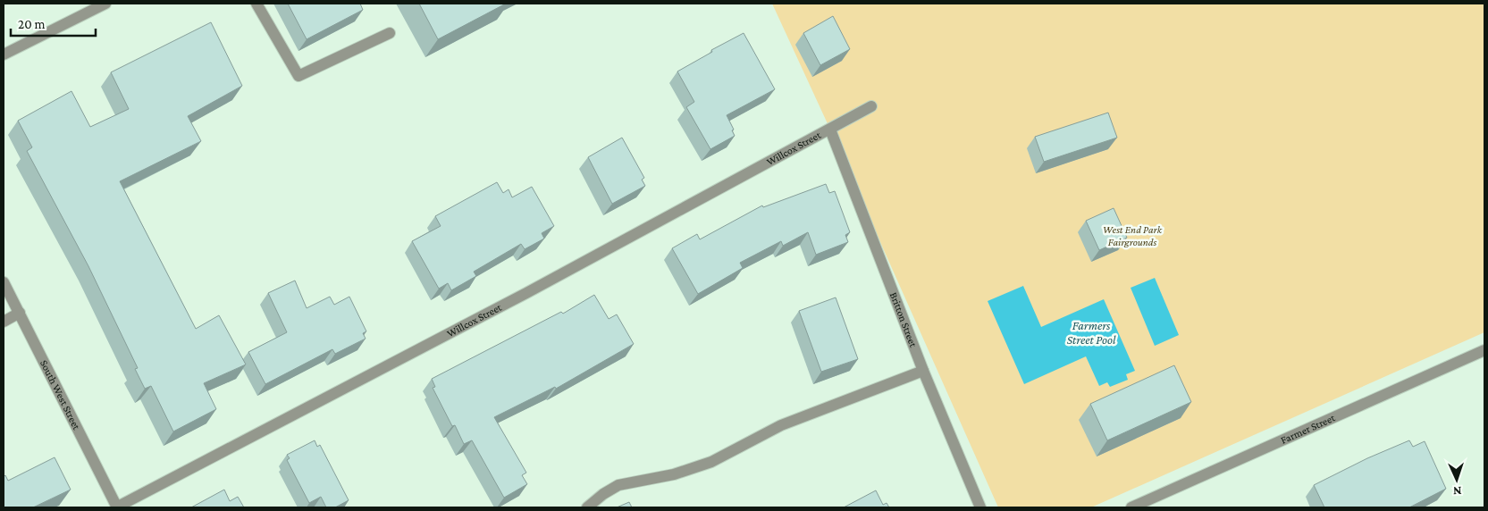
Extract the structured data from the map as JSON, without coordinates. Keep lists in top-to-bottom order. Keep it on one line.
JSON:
{"streets":{"street":["Willcox Street","Britton Street","South West Street","Farmer Street"]},"crossings":[["Willcox Street","Britton Street"],["Willcox Street","South West Street"]],"water":["Farmers Street Pool"],"parks":["West End Park Fairgrounds"],"scale_bar":"20 m","north":"bottom"}
